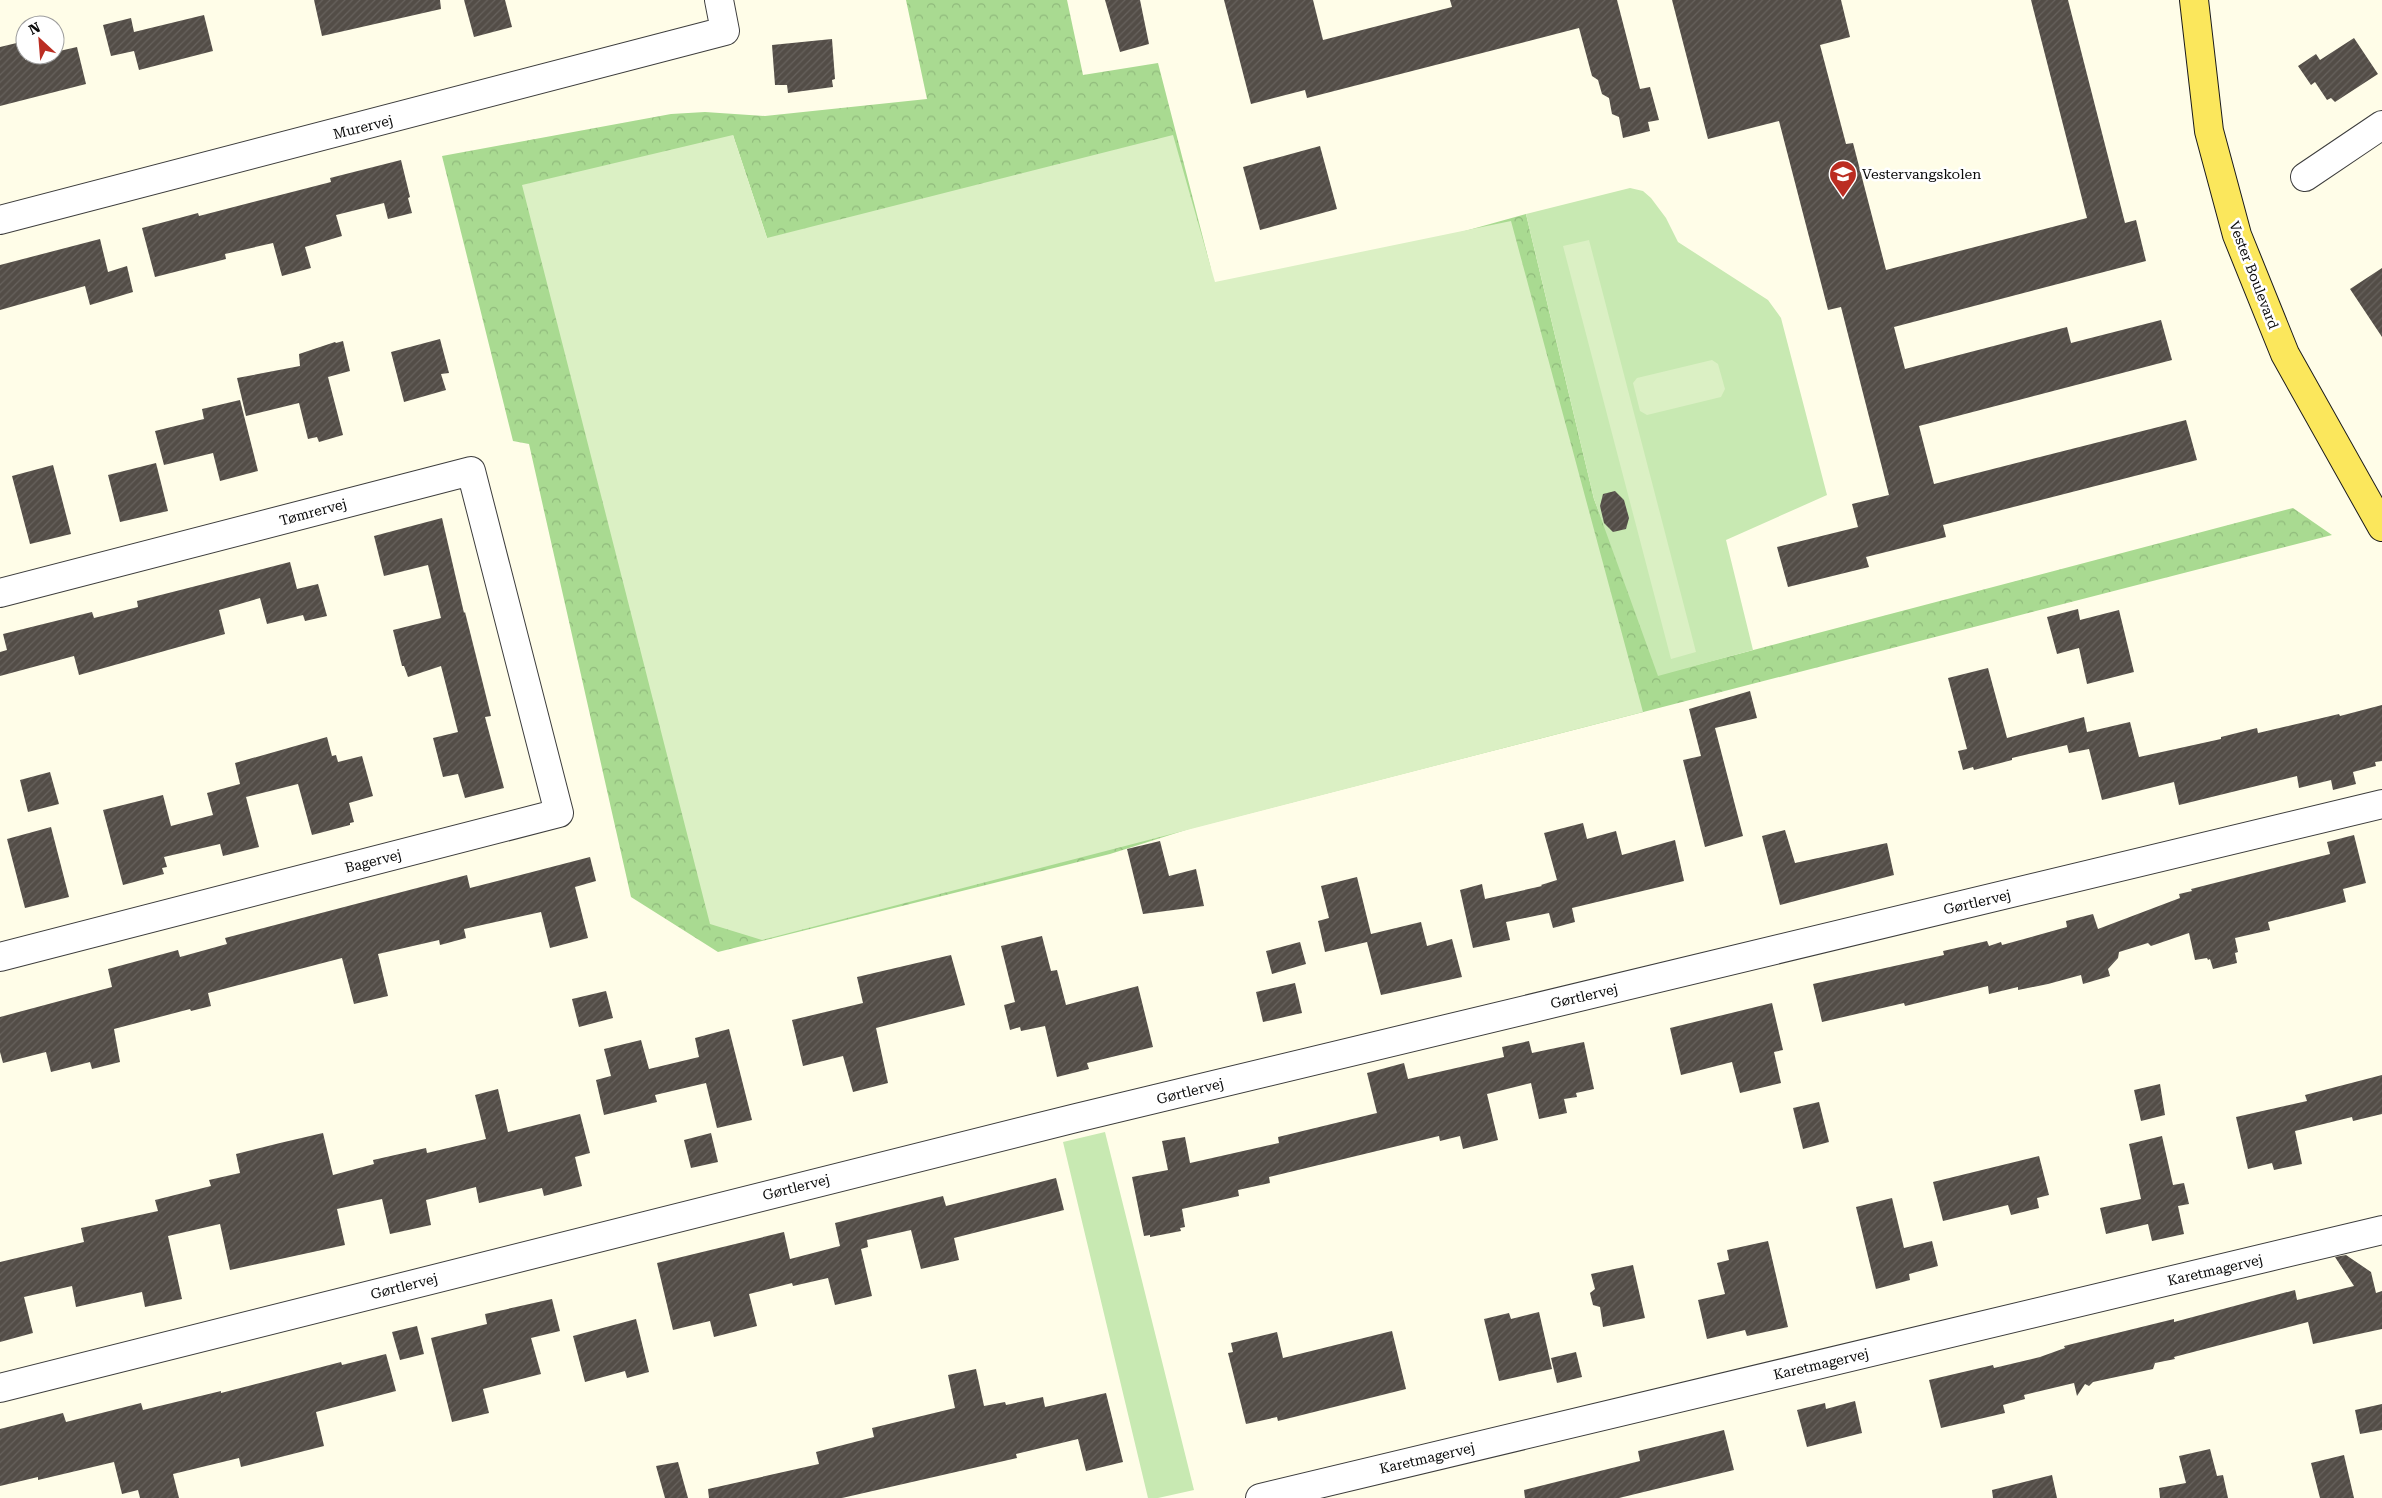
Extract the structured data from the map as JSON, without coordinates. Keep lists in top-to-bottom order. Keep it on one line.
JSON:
{"streets":{"main road":["Vester Boulevard"],"street":["Murervej","Tømrervej","Bagervej","Gørtlervej","Karetmagervej"]},"crossings":[["Tømrervej","Bagervej"]],"places":{"school or university":["Vestervangskolen"]},"north":"top left"}
